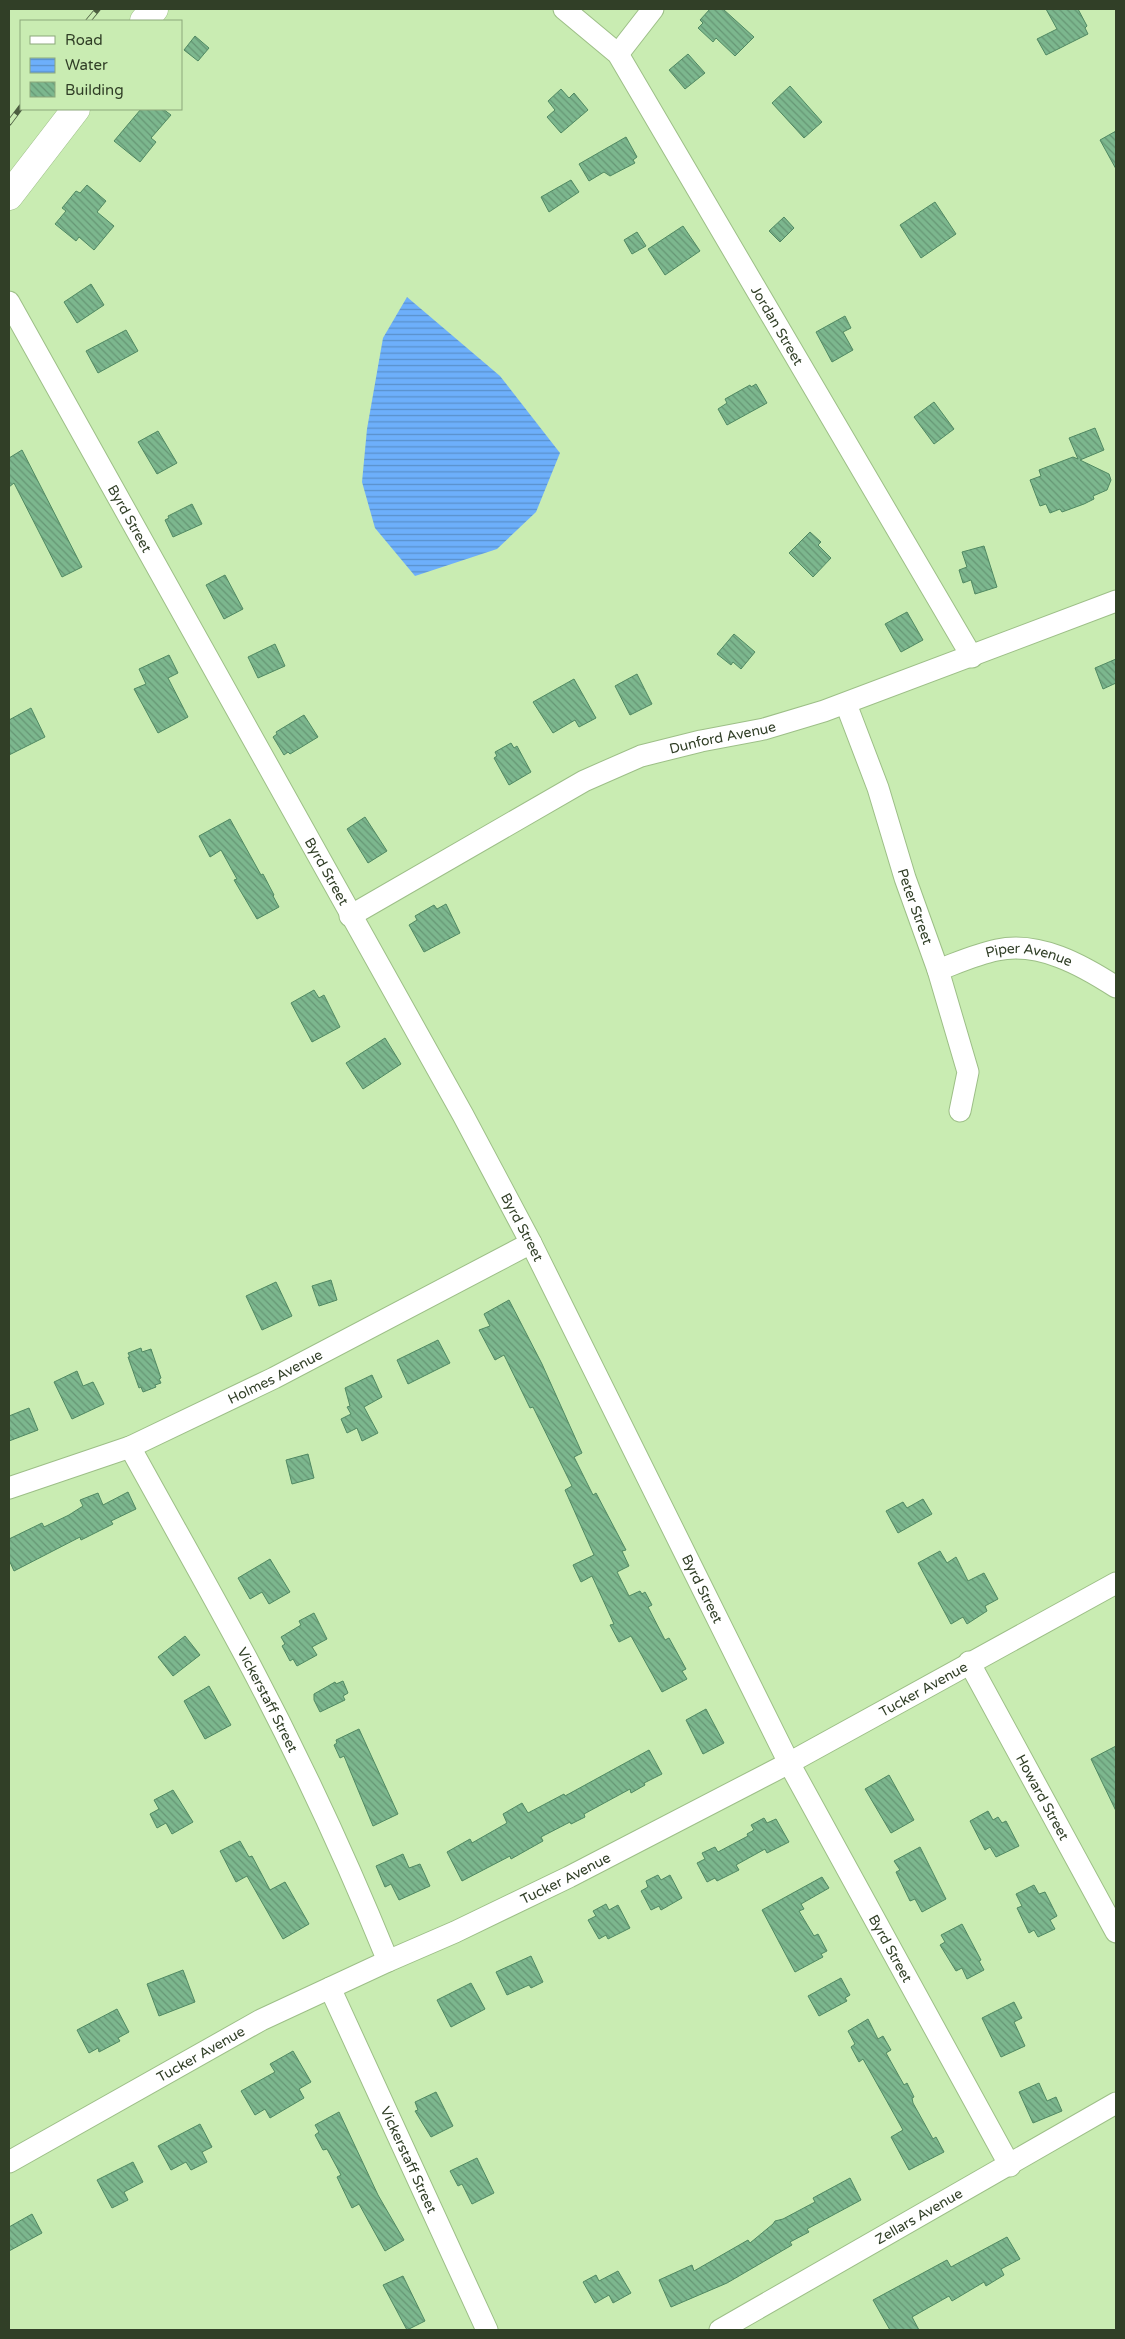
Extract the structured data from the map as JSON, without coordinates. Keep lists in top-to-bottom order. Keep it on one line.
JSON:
{"streets":{"street":["Jordan Street","Byrd Street","Dunford Avenue","Peter Street","Piper Avenue","Holmes Avenue","Tucker Avenue","Vickerstaff Street","Howard Street","Zellars Avenue"]},"crossings":[["Jordan Street","Dunford Avenue"],["Byrd Street","Dunford Avenue"],["Byrd Street","Holmes Avenue"],["Byrd Street","Tucker Avenue"],["Byrd Street","Zellars Avenue"],["Dunford Avenue","Peter Street"],["Peter Street","Piper Avenue"],["Holmes Avenue","Vickerstaff Street"],["Tucker Avenue","Vickerstaff Street"],["Tucker Avenue","Howard Street"]],"legend":["Road","Water","Building"]}
